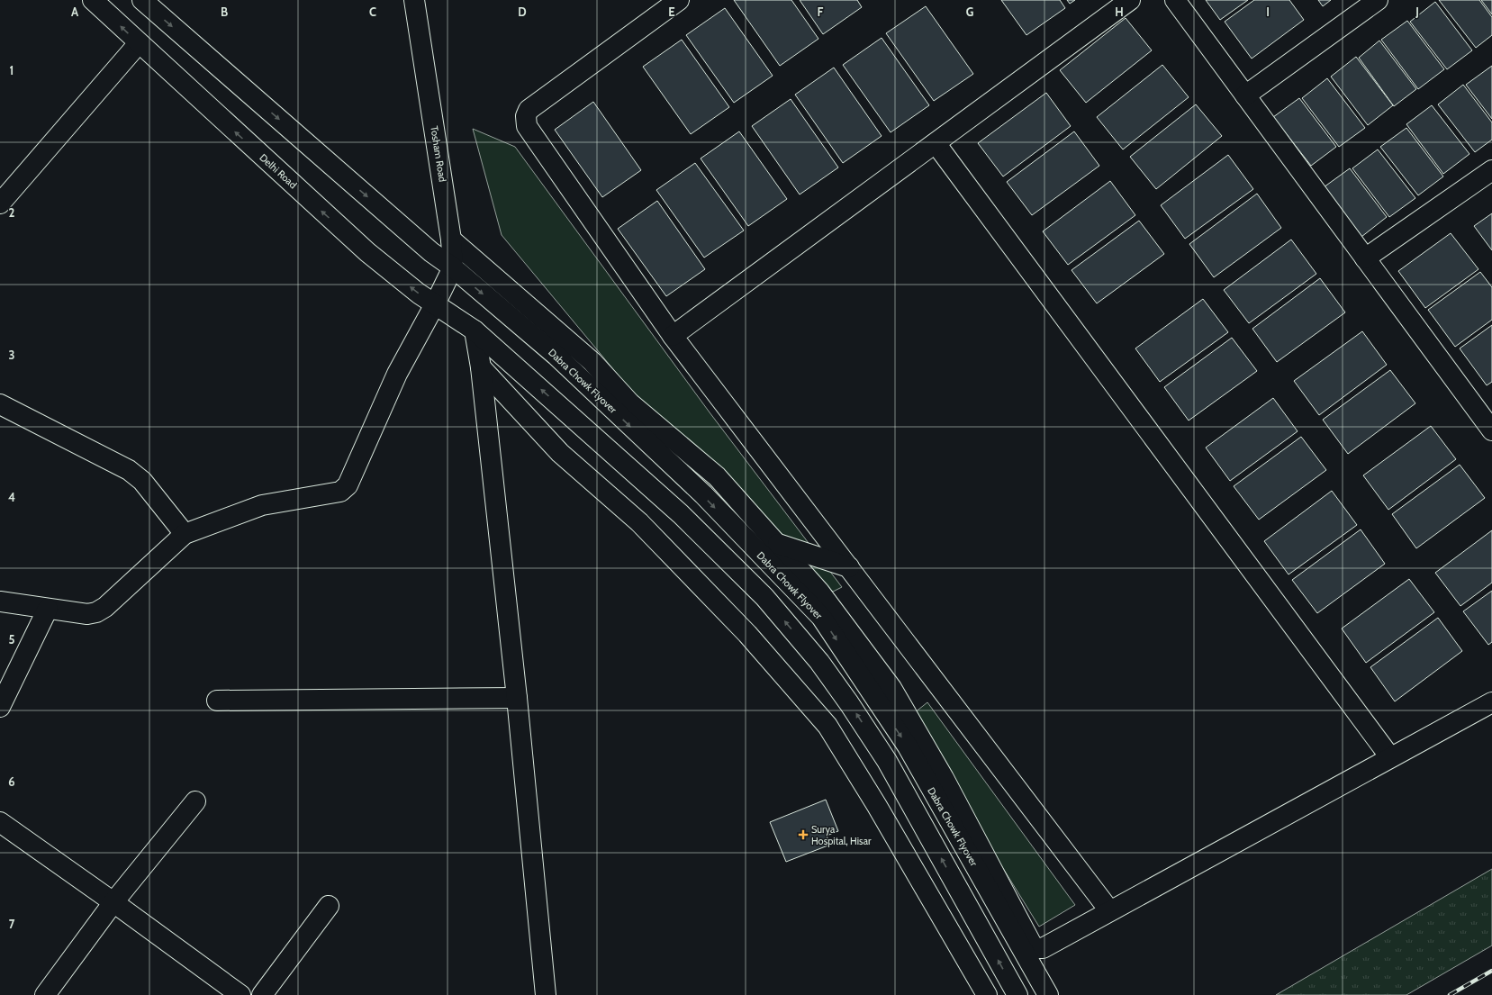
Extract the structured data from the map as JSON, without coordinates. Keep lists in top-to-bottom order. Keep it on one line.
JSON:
{"streets":{"street":["Tosham Road","Delhi Road","Dabra Chowk Flyover"]},"crossings":[["Tosham Road","Delhi Road"],["Tosham Road","Dabra Chowk Flyover"]],"places":{"health":["Surya Hospital, Hisar"]},"grid":{"columns":["A","B","C","D","E","F","G","H","I","J"],"rows":["1","2","3","4","5","6","7"]}}
